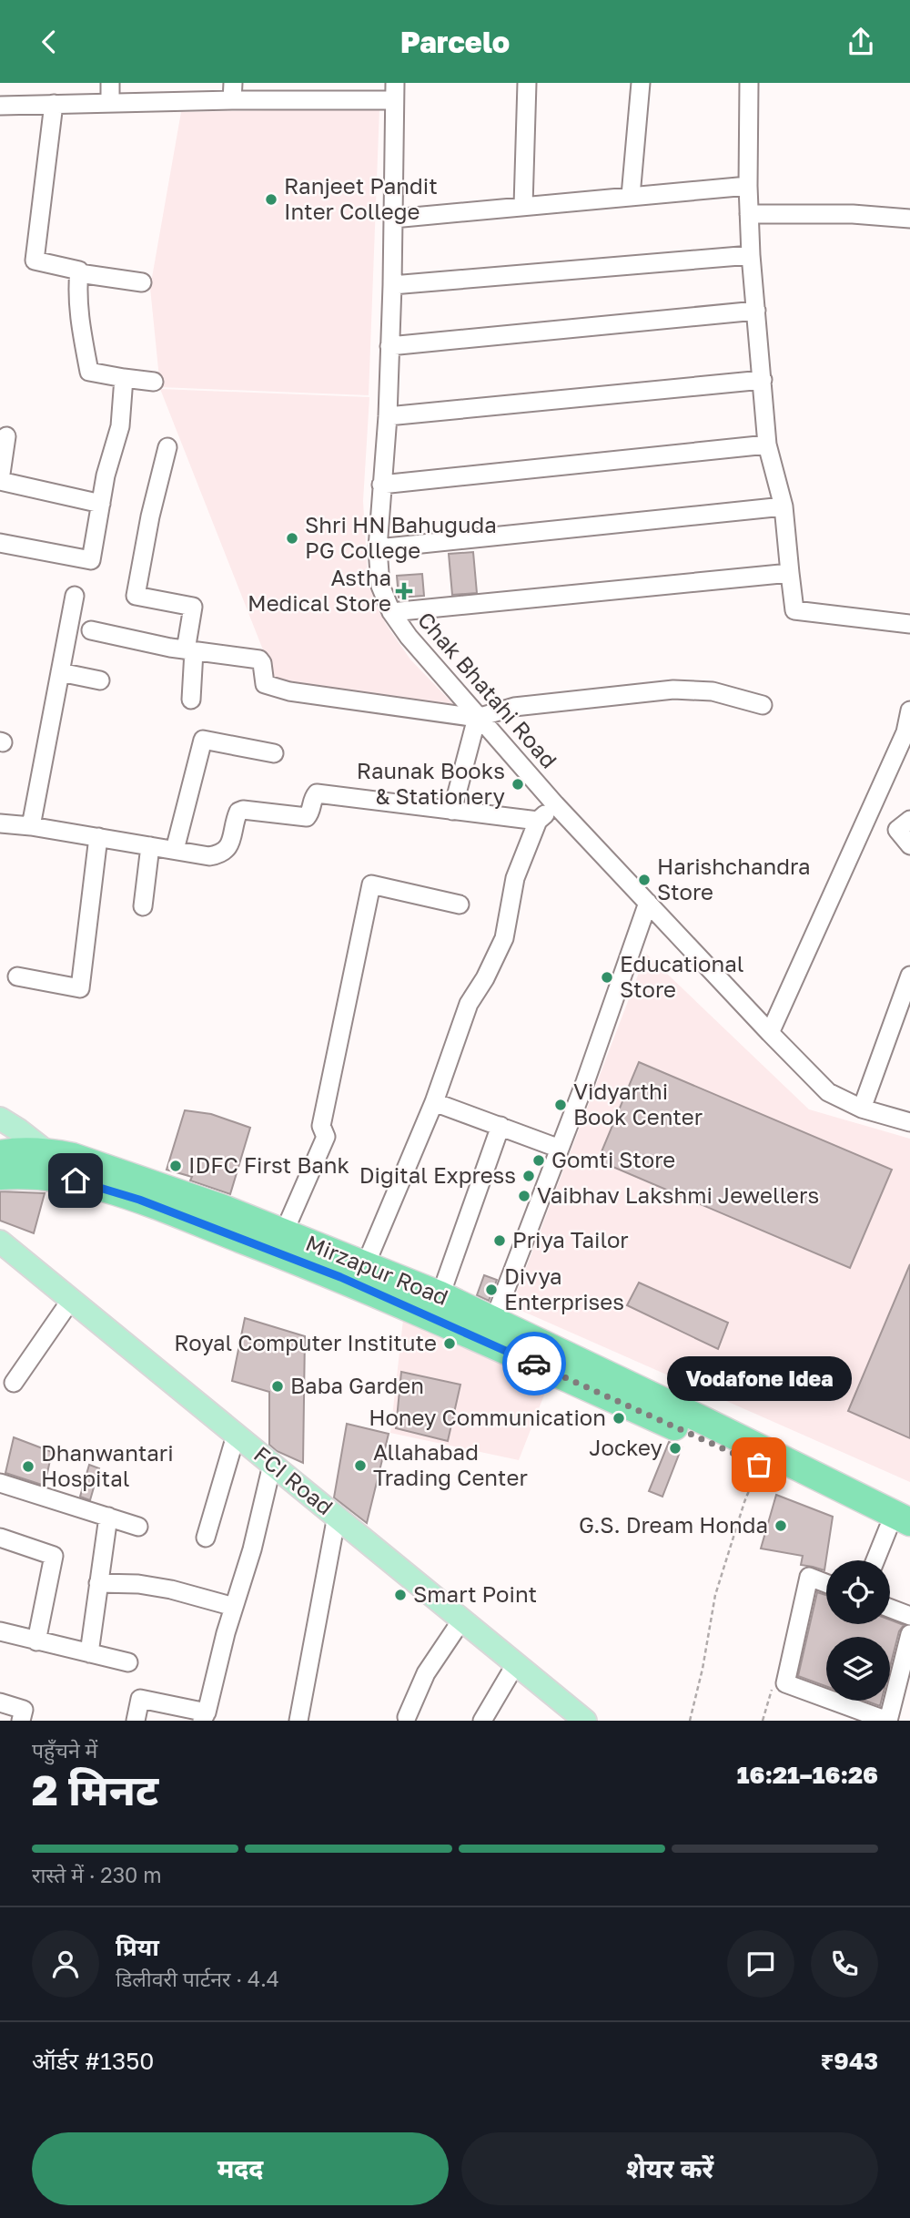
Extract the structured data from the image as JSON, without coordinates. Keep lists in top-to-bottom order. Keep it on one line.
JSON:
{"streets":{"highway":["Mirzapur Road"],"main road":["FCI Road"],"street":["Chak Bhatahi Road"]},"places":{"other":["Ranjeet Pandit Inter College","Shri HN Bahuguda PG College","Raunak Books & Stationery","Harishchandra Store","Educational Store","Vidyarthi Book Center","Gomti Store","IDFC First Bank","Digital Express","Vaibhav Lakshmi Jewellers","Priya Tailor","Divya Enterprises","Royal Computer Institute","Baba Garden","Honey Communication","Jockey","Vodafone Idea","Allahabad Trading Center","Dhanwantari Hospital","G.S. Dream Honda","Smart Point"],"health":["Astha Medical Store"]},"page":{"header":"Parcelo","bubble":"Vodafone Idea","heading":["2 मिनट","पहुँचने में","16:21–16:26"],"panel":["प्रिया","डिलीवरी पार्टनर · 4.4","ऑर्डर #1350","₹943"],"bar":"रास्ते में · 230 m","buttons":["मदद","शेयर करें"]}}
